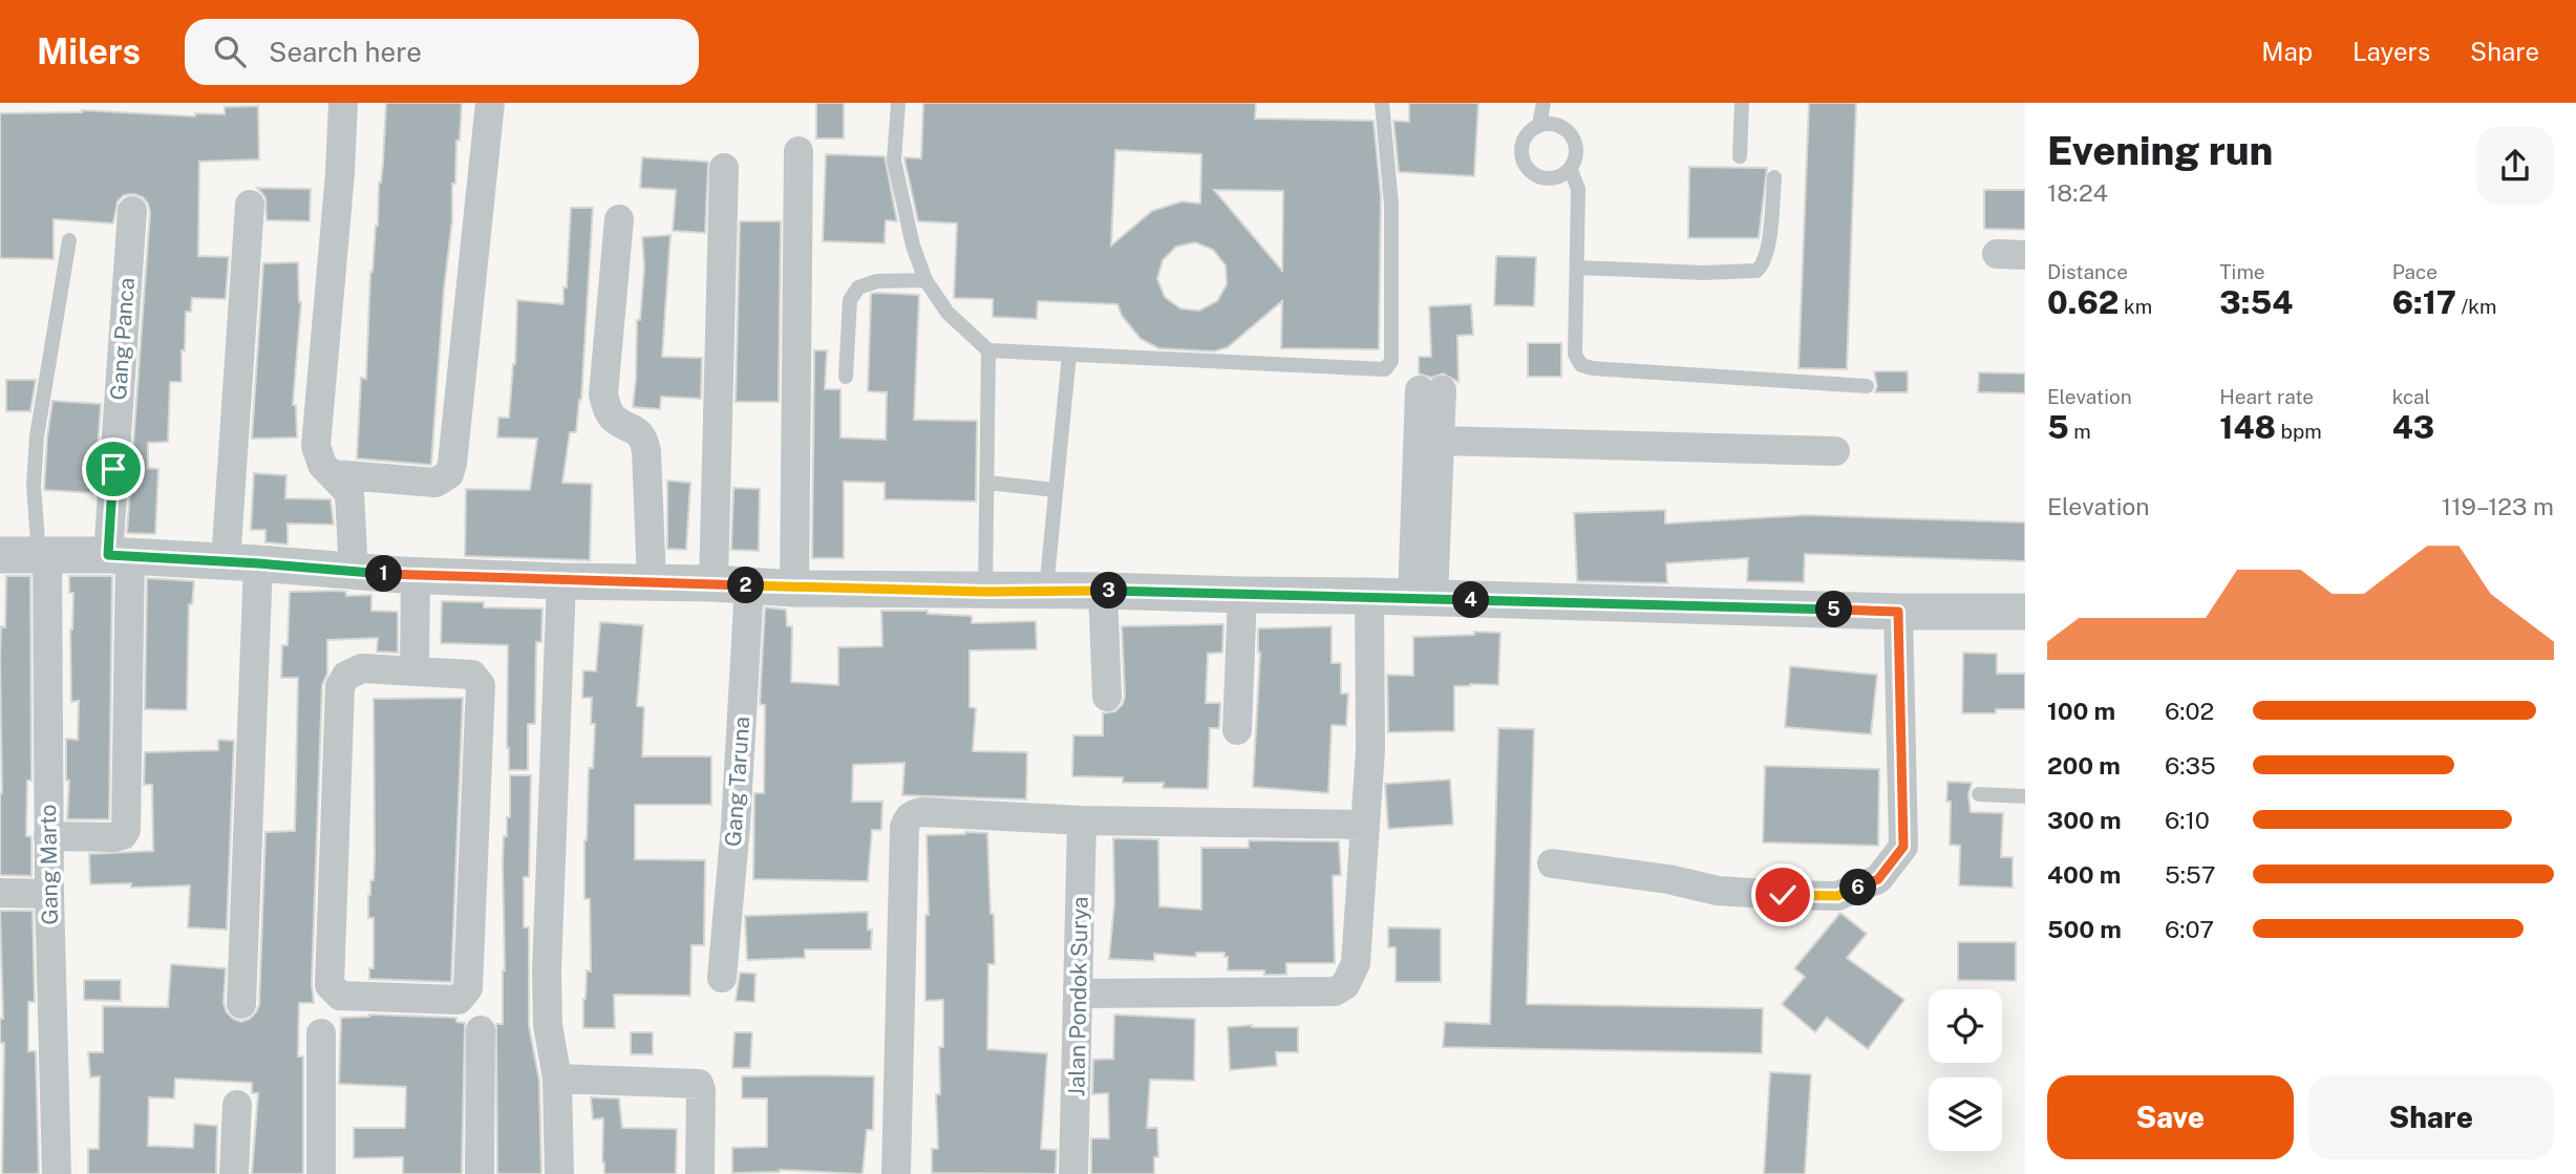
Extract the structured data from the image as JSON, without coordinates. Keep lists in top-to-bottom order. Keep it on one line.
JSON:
{"streets":{"street":["Gang Panca","Gang Taruna","Gang Marto","Jalan Pondok Surya"]},"crossings":[["Gang Panca","Gang Marto"]],"page":{"header":"Milers","search":"Search here","nav":["Map","Layers","Share"],"heading":["Evening run","18:24"],"stats":[["Distance","0.62 km"],["Time","3:54"],["Pace","6:17 /km"],["Elevation","5 m"],["Heart rate","148 bpm"],["kcal","43"]],"chart":["Elevation","119–123 m"],"pins":["1","2","3","4","5","6"],"list":[{"name":"100 m","note":"6:02"},{"name":"200 m","note":"6:35"},{"name":"300 m","note":"6:10"},{"name":"400 m","note":"5:57"},{"name":"500 m","note":"6:07"}],"buttons":["Save","Share"]}}
